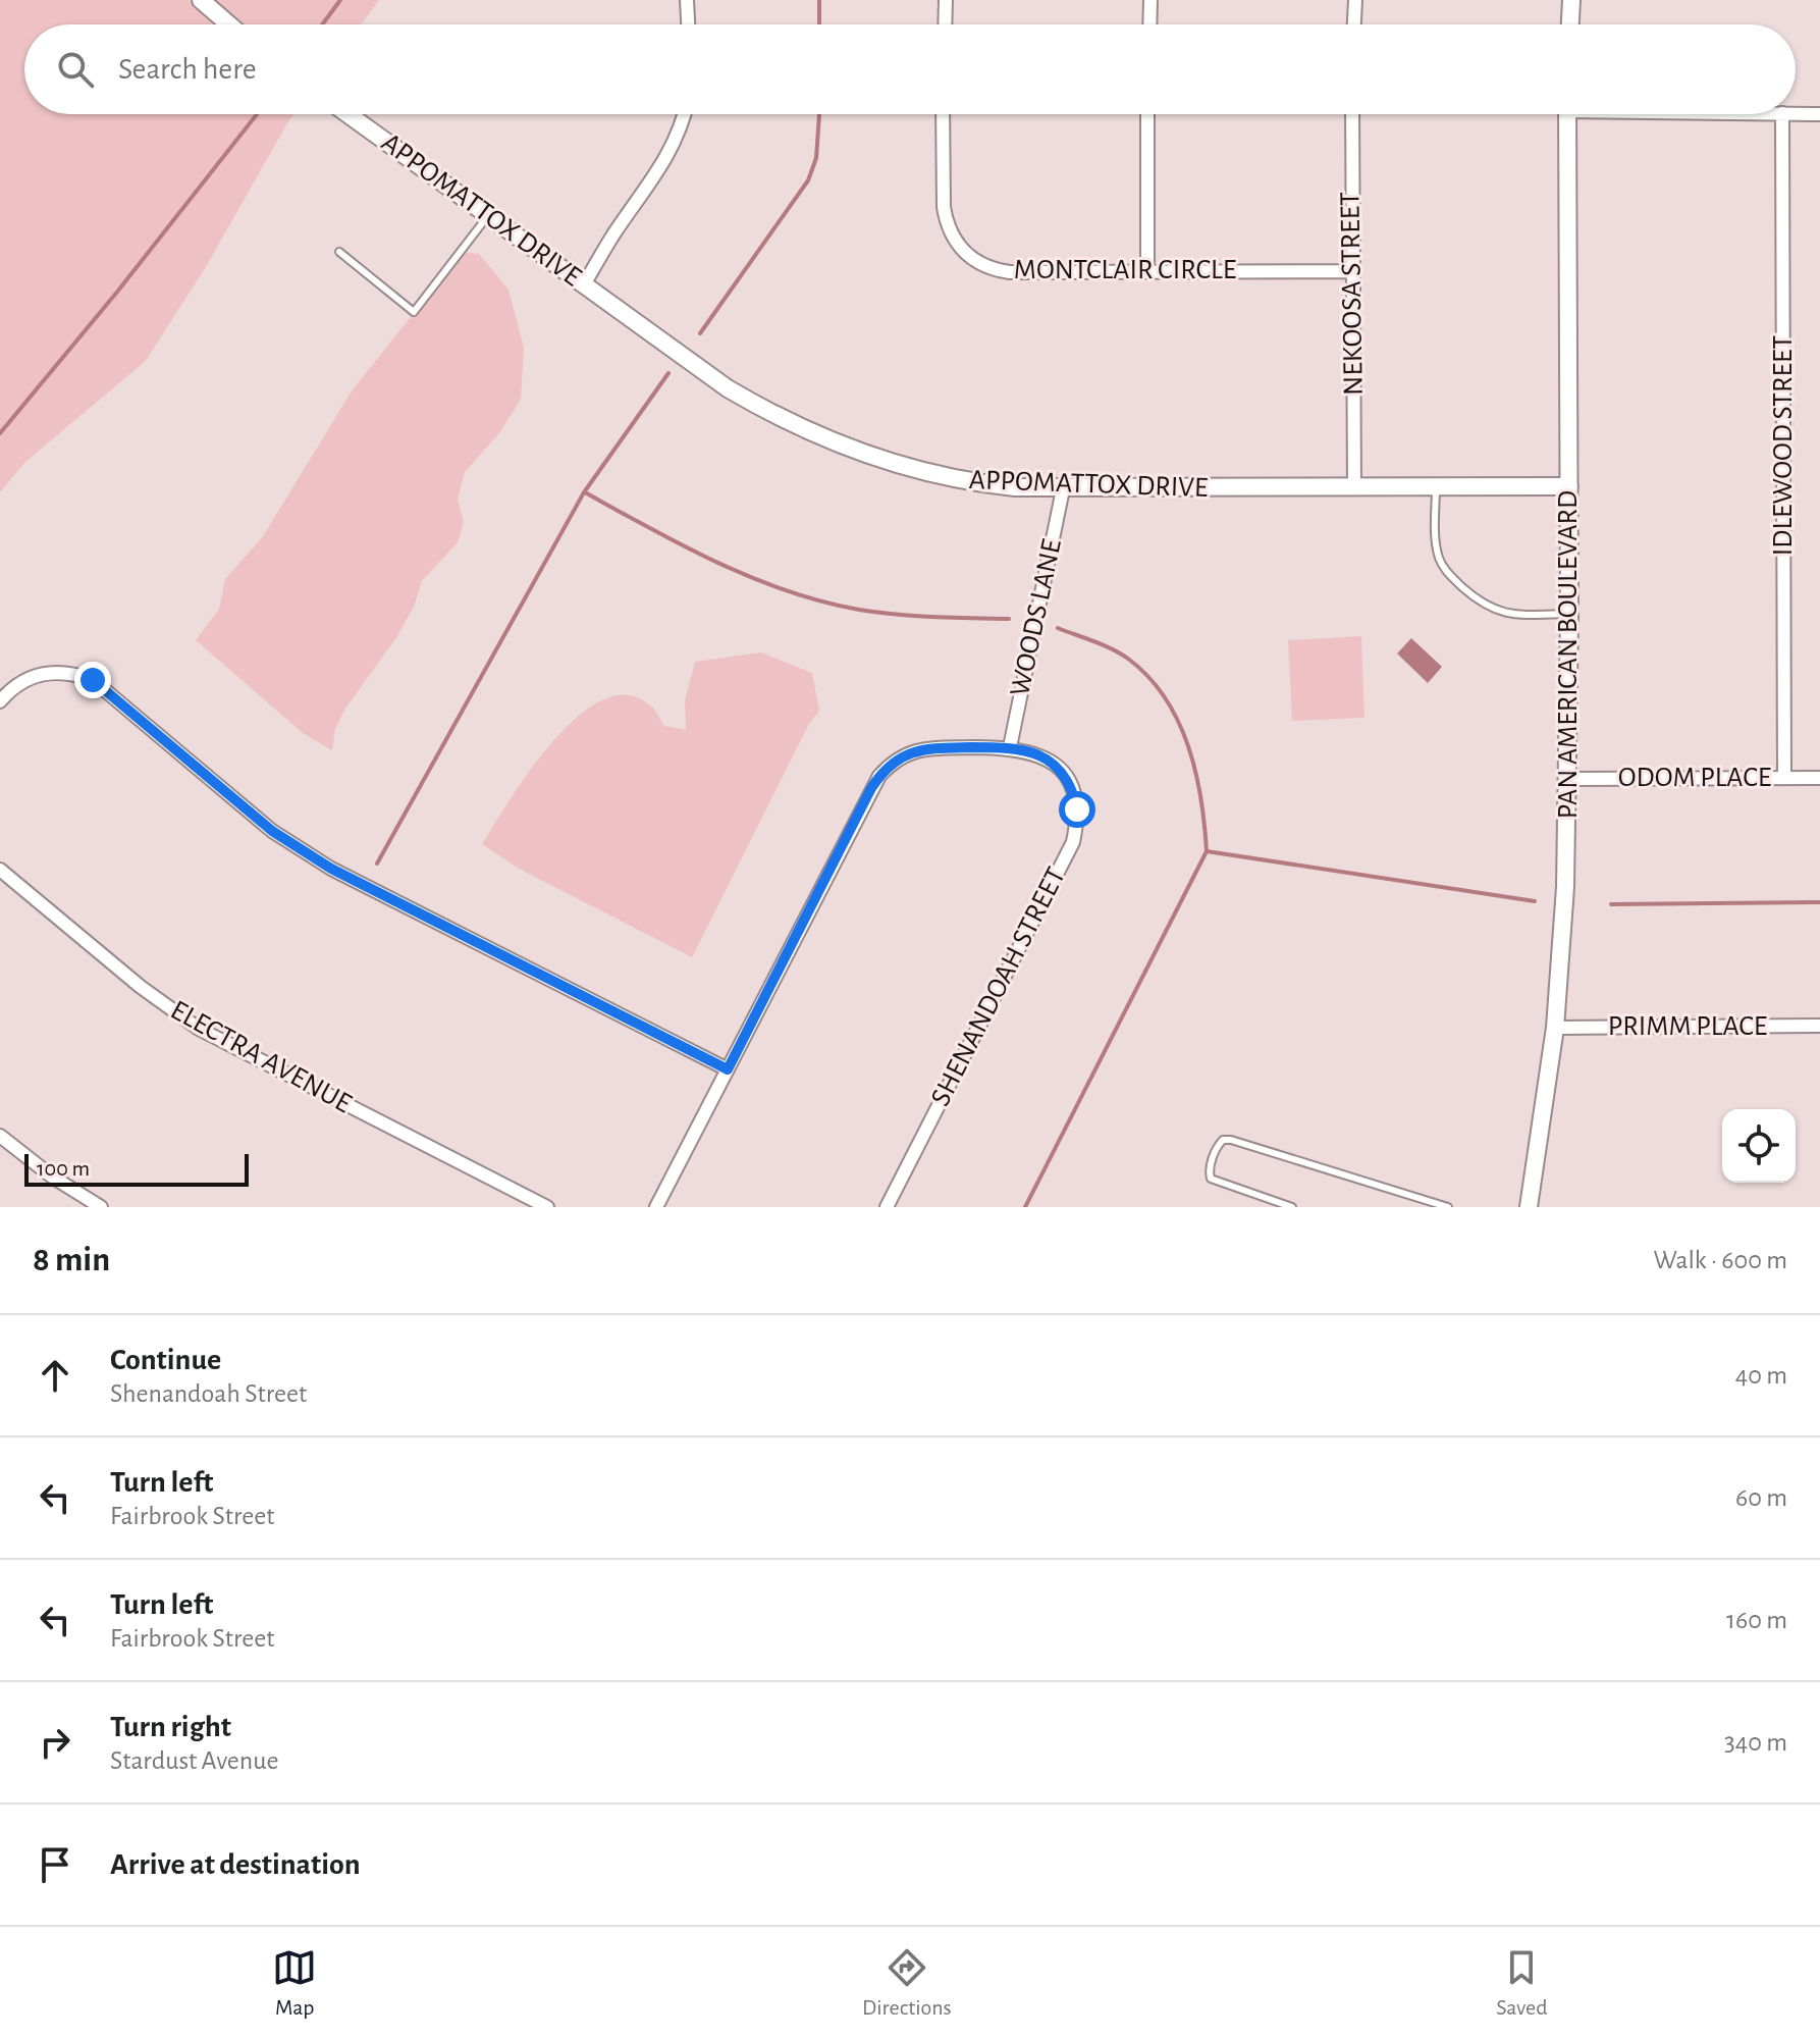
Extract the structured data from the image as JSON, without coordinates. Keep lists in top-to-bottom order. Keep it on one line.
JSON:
{"streets":{"street":["APPOMATTOX DRIVE","MONTCLAIR CIRCLE","NEKOOSA STREET","IDLEWOOD STREET","WOODS LANE","PAN AMERICAN BOULEVARD","ODOM PLACE","SHENANDOAH STREET","PRIMM PLACE","ELECTRA AVENUE"]},"crossings":[["APPOMATTOX DRIVE","NEKOOSA STREET"],["APPOMATTOX DRIVE","WOODS LANE"],["APPOMATTOX DRIVE","PAN AMERICAN BOULEVARD"],["MONTCLAIR CIRCLE","NEKOOSA STREET"],["IDLEWOOD STREET","ODOM PLACE"],["WOODS LANE","SHENANDOAH STREET"],["PAN AMERICAN BOULEVARD","ODOM PLACE"],["PAN AMERICAN BOULEVARD","PRIMM PLACE"]],"scale_bar":"100 m","page":{"search":"Search here","scale":"100 m","heading":["8 min","Walk · 600 m"],"list":[["Continue","Shenandoah Street","40 m"],["Turn left","Fairbrook Street","60 m"],["Turn left","Fairbrook Street","160 m"],["Turn right","Stardust Avenue","340 m"],"Arrive at destination"],"nav":["Map","Directions","Saved"]}}
